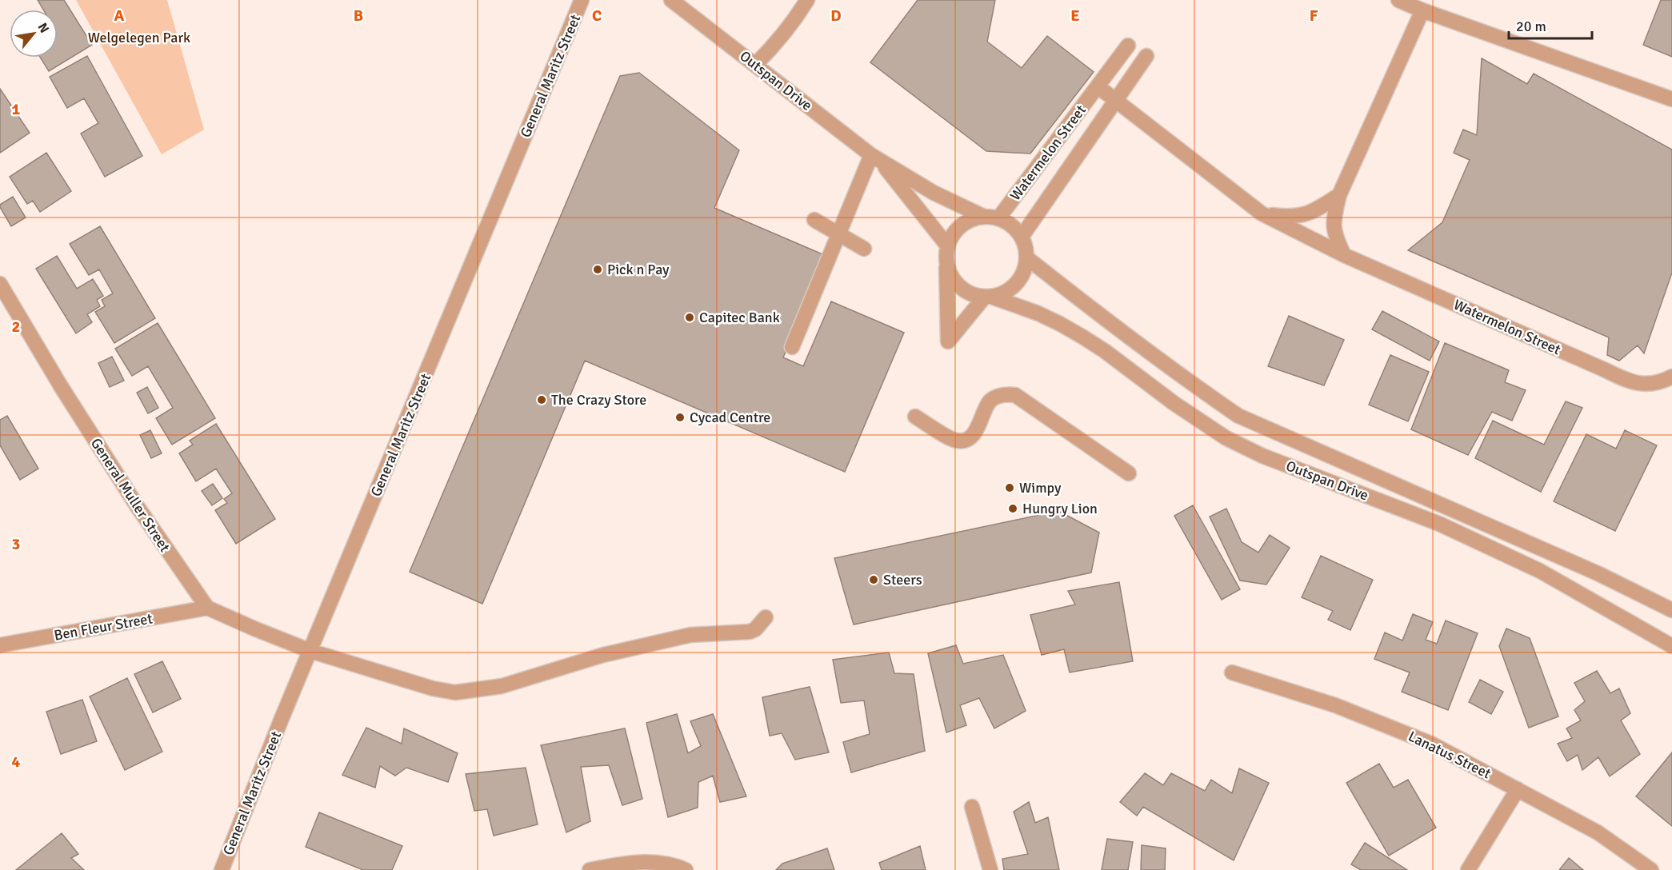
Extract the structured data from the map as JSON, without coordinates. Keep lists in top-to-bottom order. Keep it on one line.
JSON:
{"streets":{"street":["General Maritz Street","Outspan Drive","Watermelon Street","General Muller Street","Ben Fleur Street","Lanatus Street"]},"crossings":[["Outspan Drive","Watermelon Street"],["General Muller Street","Ben Fleur Street"]],"parks":["Welgelegen Park"],"places":["Pick n Pay","Capitec Bank","The Crazy Store","Cycad Centre","Wimpy","Hungry Lion","Steers"],"scale_bar":"20 m","north":"top right","grid":{"columns":["A","B","C","D","E","F"],"rows":["1","2","3","4"]}}
